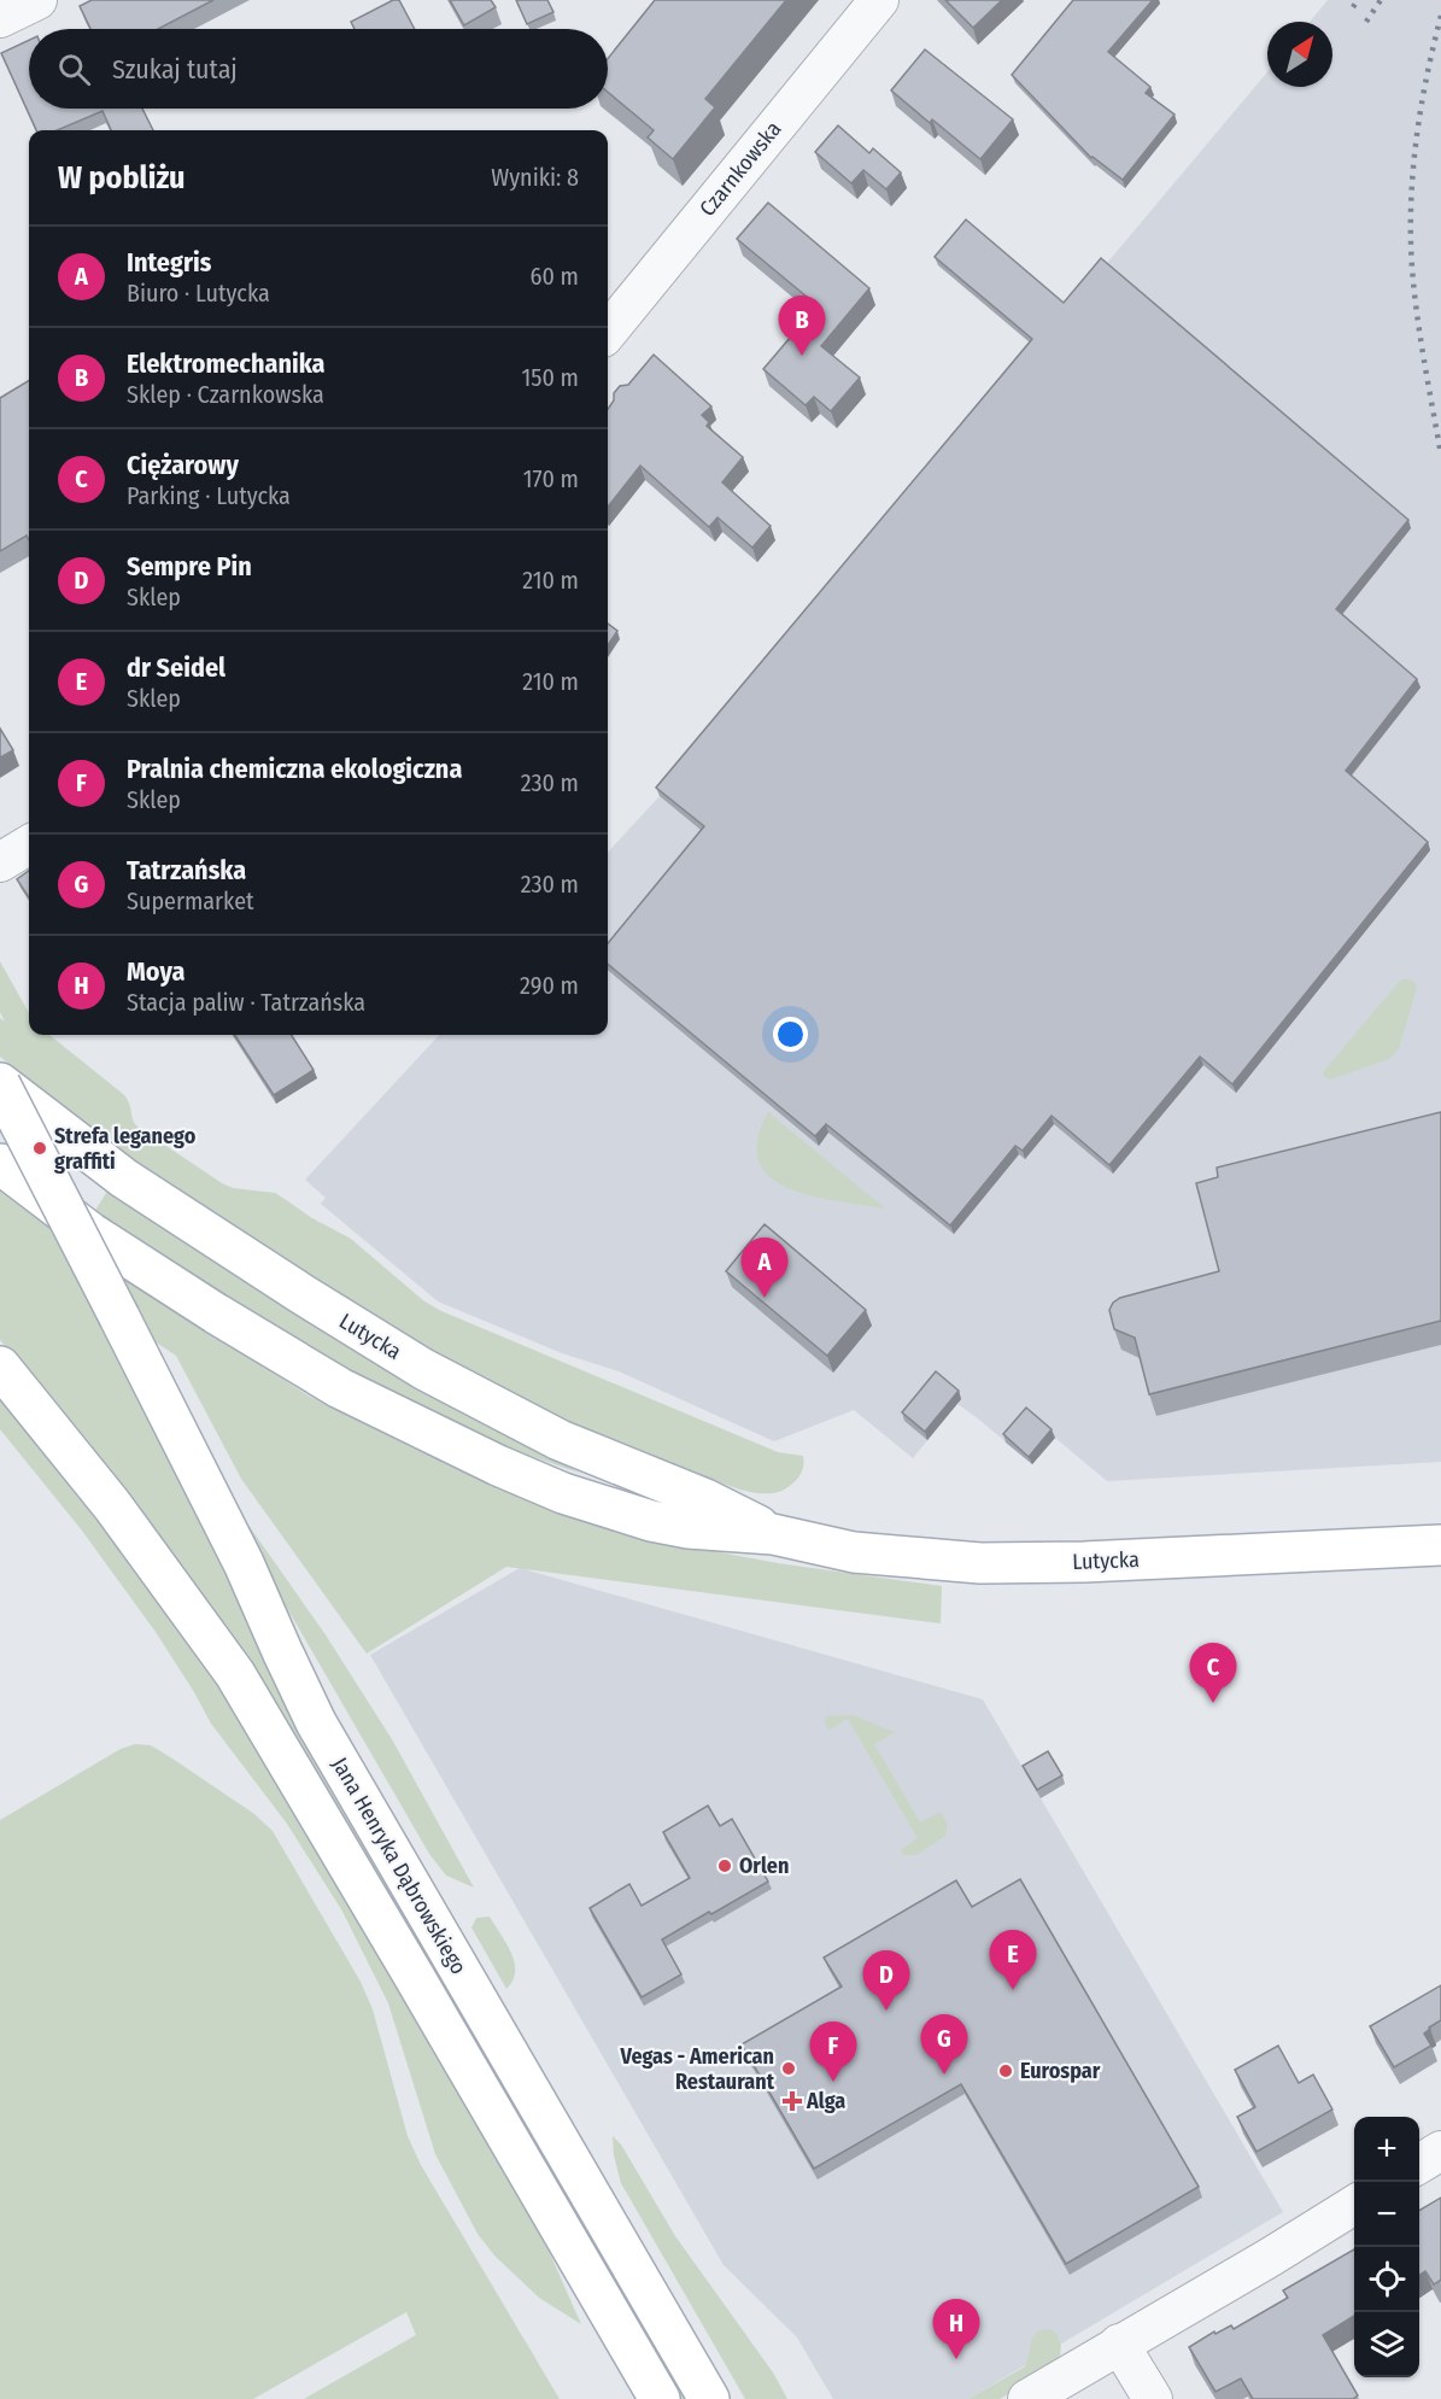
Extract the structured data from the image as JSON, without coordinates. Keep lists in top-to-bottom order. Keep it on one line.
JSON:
{"streets":{"main road":["Lutycka","Jana Henryka Dąbrowskiego"],"street":["Czarnkowska"]},"crossings":[["Lutycka","Jana Henryka Dąbrowskiego"]],"places":{"other":["Strefa leganego graffiti","Orlen","Vegas - American Restaurant","Eurospar"],"health":["Alga"]},"north":"top right","page":{"search":"Szukaj tutaj","heading":["W pobliżu","Wyniki: 8"],"list":[{"mark":"A","name":"Integris","note":"Biuro · Lutycka","value":"60 m"},{"mark":"B","name":"Elektromechanika","note":"Sklep · Czarnkowska","value":"150 m"},{"mark":"C","name":"Ciężarowy","note":"Parking · Lutycka","value":"170 m"},{"mark":"D","name":"Sempre Pin","note":"Sklep","value":"210 m"},{"mark":"E","name":"dr Seidel","note":"Sklep","value":"210 m"},{"mark":"F","name":"Pralnia chemiczna ekologiczna","note":"Sklep","value":"230 m"},{"mark":"G","name":"Tatrzańska","note":"Supermarket","value":"230 m"},{"mark":"H","name":"Moya","note":"Stacja paliw · Tatrzańska","value":"290 m"}],"pins":["B","A","C","E","D","G","F","H"],"map_buttons":["+","−"]}}
